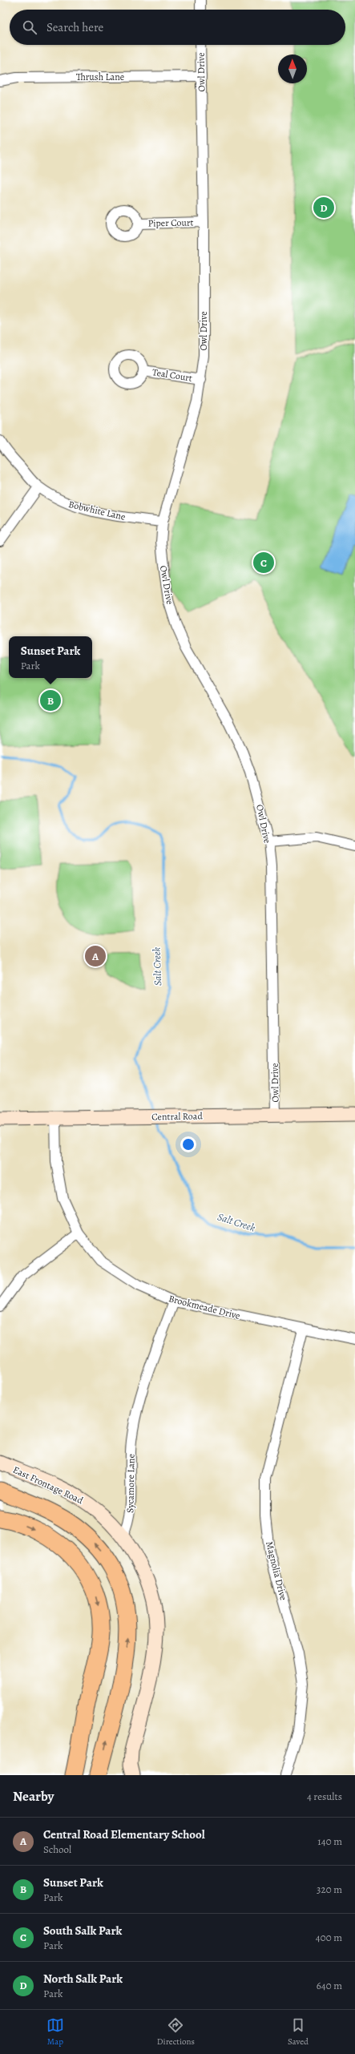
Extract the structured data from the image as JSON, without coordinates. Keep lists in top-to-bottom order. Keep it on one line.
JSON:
{"streets":{"street":["Owl Drive","Thrush Lane","Piper Court","Teal Court","Bobwhite Lane","Central Road","Brookmeade Drive","Sycamore Lane","East Frontage Road","Magnolia Drive"]},"crossings":[["Owl Drive","Thrush Lane"],["Owl Drive","Piper Court"],["Owl Drive","Teal Court"],["Owl Drive","Bobwhite Lane"],["Owl Drive","Central Road"],["Central Road","Brookmeade Drive"],["Brookmeade Drive","Sycamore Lane"],["Brookmeade Drive","Magnolia Drive"],["Sycamore Lane","East Frontage Road"]],"water":["Salt Creek"],"north":"top","page":{"search":"Search here","pins":["D","C","B","A"],"popup":["Sunset Park","Park"],"heading":["Nearby","4 results"],"list":[{"mark":"A","name":"Central Road Elementary School","note":"School","value":"140 m"},{"mark":"B","name":"Sunset Park","note":"Park","value":"320 m"},{"mark":"C","name":"South Salk Park","note":"Park","value":"400 m"},{"mark":"D","name":"North Salk Park","note":"Park","value":"640 m"}],"nav":["Map","Directions","Saved"]}}
